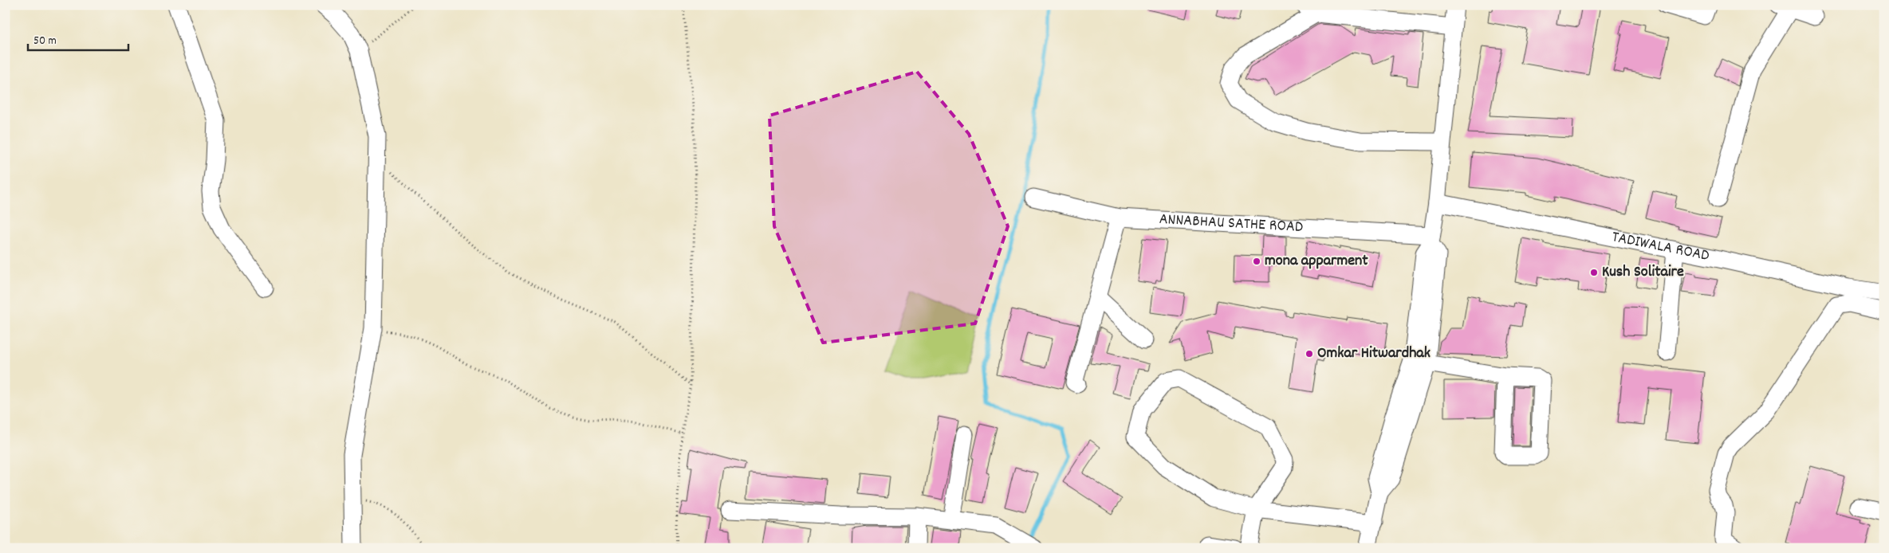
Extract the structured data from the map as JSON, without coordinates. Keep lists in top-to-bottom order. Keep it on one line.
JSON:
{"streets":{"street":["ANNABHAU SATHE ROAD","TADIWALA ROAD"]},"places":["mona apparment","Kush Solitaire","Omkar Hitwardhak"],"scale_bar":"50 m"}
